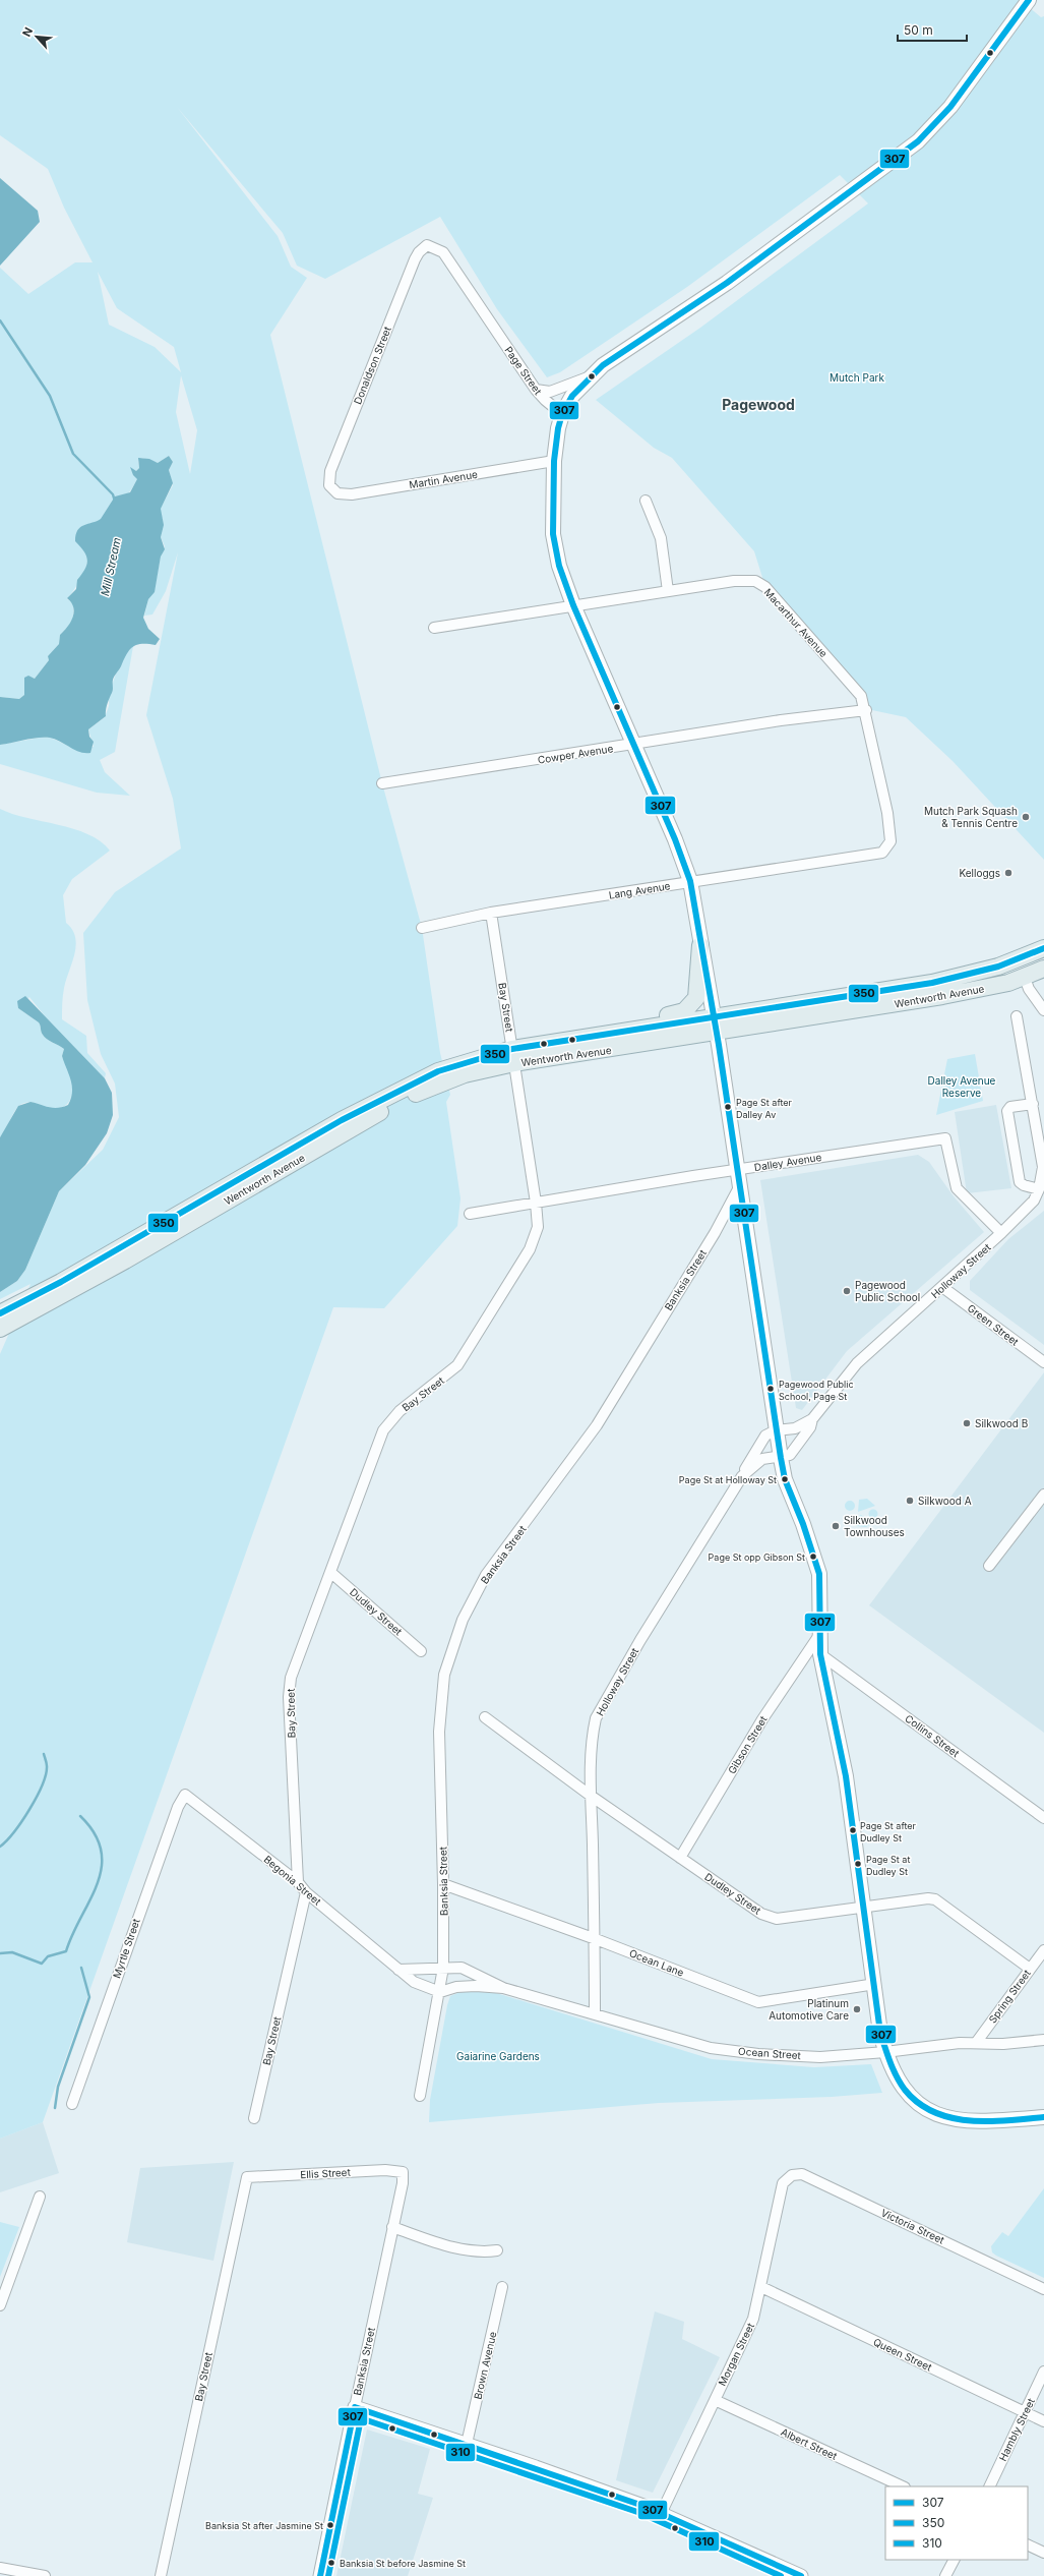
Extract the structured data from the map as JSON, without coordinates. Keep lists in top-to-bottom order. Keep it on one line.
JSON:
{"streets":{"main road":["Wentworth Avenue"],"street":["Donaldson Street","Page Street","Martin Avenue","Macarthur Avenue","Cowper Avenue","Lang Avenue","Bay Street","Dalley Avenue","Holloway Street","Banksia Street","Green Street","Dudley Street","Collins Street","Gibson Street","Begonia Street","Myrtle Street","Ocean Lane","Spring Street","Ocean Street","Ellis Street","Victoria Street","Morgan Street","Queen Street","Brown Avenue","Hambly Street","Albert Street"]},"crossings":[["Donaldson Street","Page Street"],["Donaldson Street","Martin Avenue"],["Macarthur Avenue","Cowper Avenue"],["Macarthur Avenue","Lang Avenue"],["Lang Avenue","Bay Street"],["Wentworth Avenue","Bay Street"],["Bay Street","Dalley Avenue"],["Bay Street","Dudley Street"],["Bay Street","Begonia Street"],["Bay Street","Ellis Street"],["Dalley Avenue","Holloway Street"],["Holloway Street","Green Street"],["Holloway Street","Dudley Street"],["Holloway Street","Ocean Lane"],["Holloway Street","Ocean Street"],["Banksia Street","Begonia Street"],["Banksia Street","Ocean Lane"],["Banksia Street","Ocean Street"],["Banksia Street","Ellis Street"],["Dudley Street","Gibson Street"],["Dudley Street","Spring Street"],["Begonia Street","Myrtle Street"],["Begonia Street","Ocean Street"],["Spring Street","Ocean Street"],["Victoria Street","Morgan Street"],["Morgan Street","Queen Street"],["Morgan Street","Albert Street"],["Queen Street","Hambly Street"]],"districts":["Pagewood"],"water":["Mill Stream"],"parks":["Mutch Park","Dalley Avenue Reserve","Gaiarine Gardens"],"places":["Mutch Park Squash & Tennis Centre","Kelloggs","Page St after Dalley Av","Pagewood Public School","Pagewood Public School, Page St","Silkwood B","Page St at Holloway St","Silkwood A","Silkwood Townhouses","Page St opp Gibson St","Page St after Dudley St","Page St at Dudley St","Platinum Automotive Care","Banksia St after Jasmine St","Banksia St before Jasmine St"],"lines":["transit line 307","transit line 350","transit line 310"],"legend":["307","350","310"],"scale_bar":"50 m","north":"top left"}
